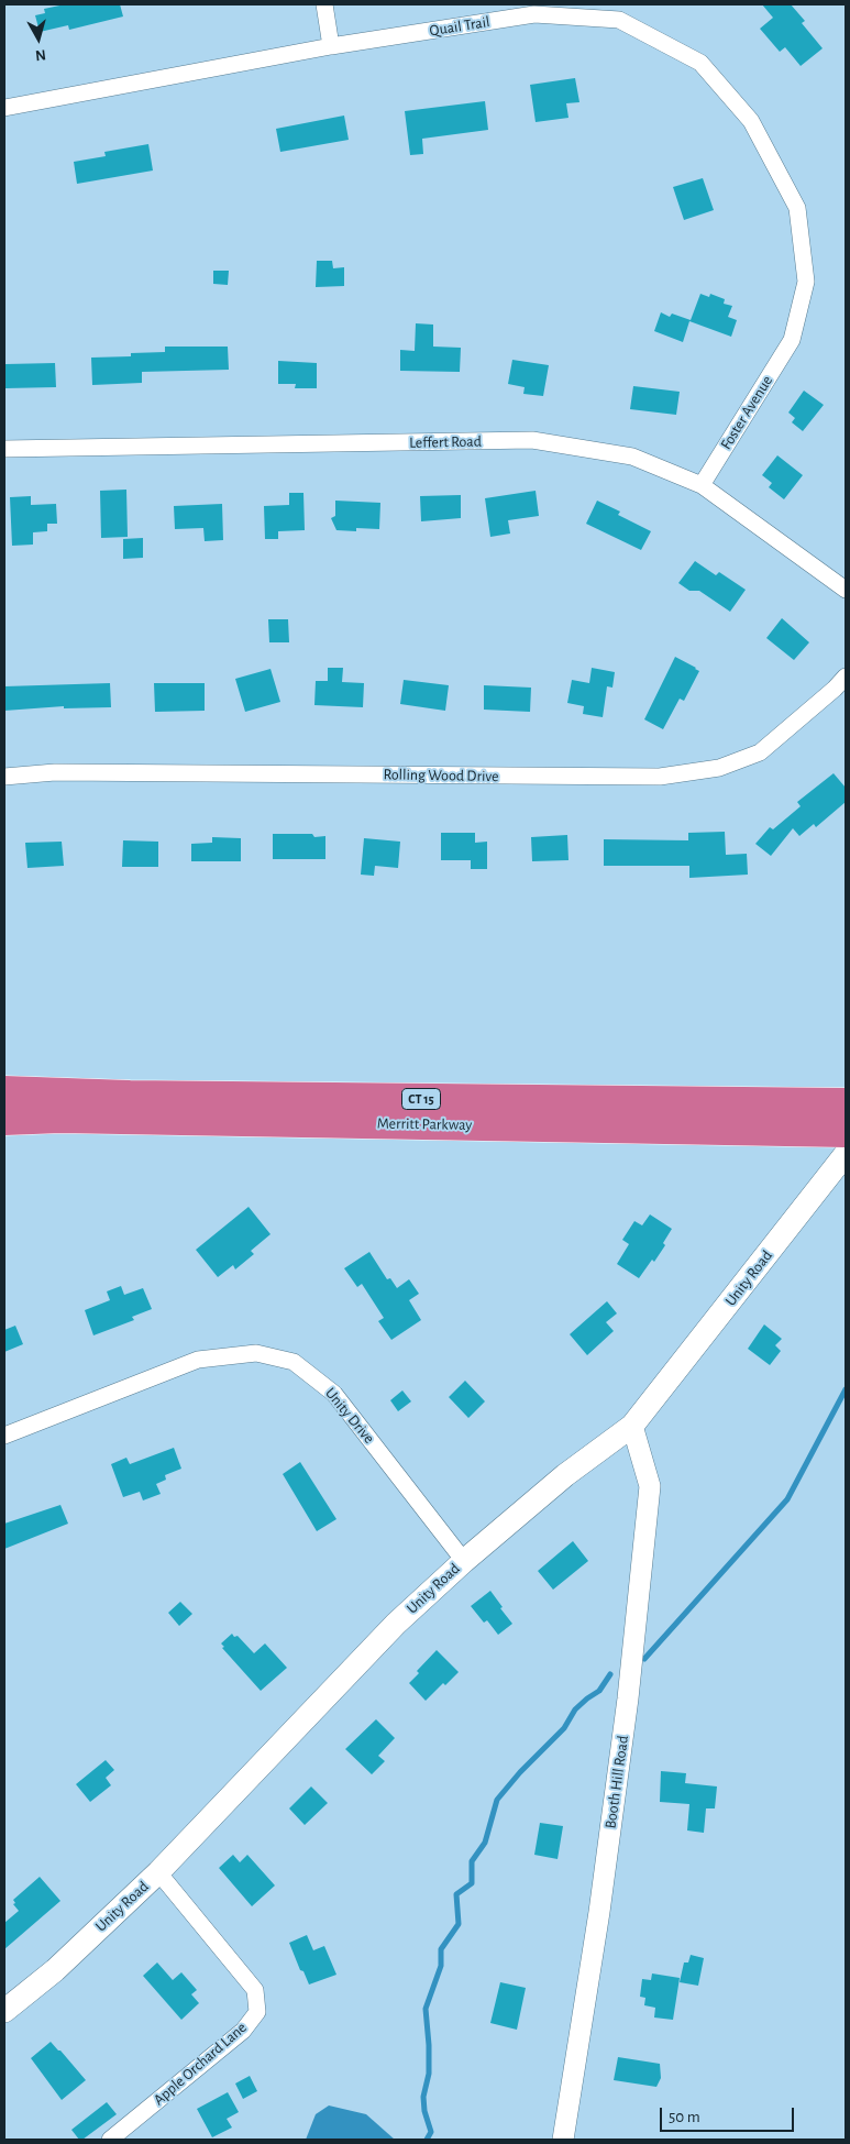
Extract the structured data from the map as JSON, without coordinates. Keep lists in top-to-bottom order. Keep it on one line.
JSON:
{"streets":{"highway":["CT 15","Merritt Parkway"],"main road":["Unity Road"],"street":["Quail Trail","Foster Avenue","Leffert Road","Rolling Wood Drive","Unity Drive","Booth Hill Road","Apple Orchard Lane"]},"crossings":[["Quail Trail","Foster Avenue"],["Foster Avenue","Leffert Road"],["Unity Road","Unity Drive"],["Unity Road","Booth Hill Road"],["Unity Road","Apple Orchard Lane"]],"scale_bar":"50 m","north":"bottom"}
